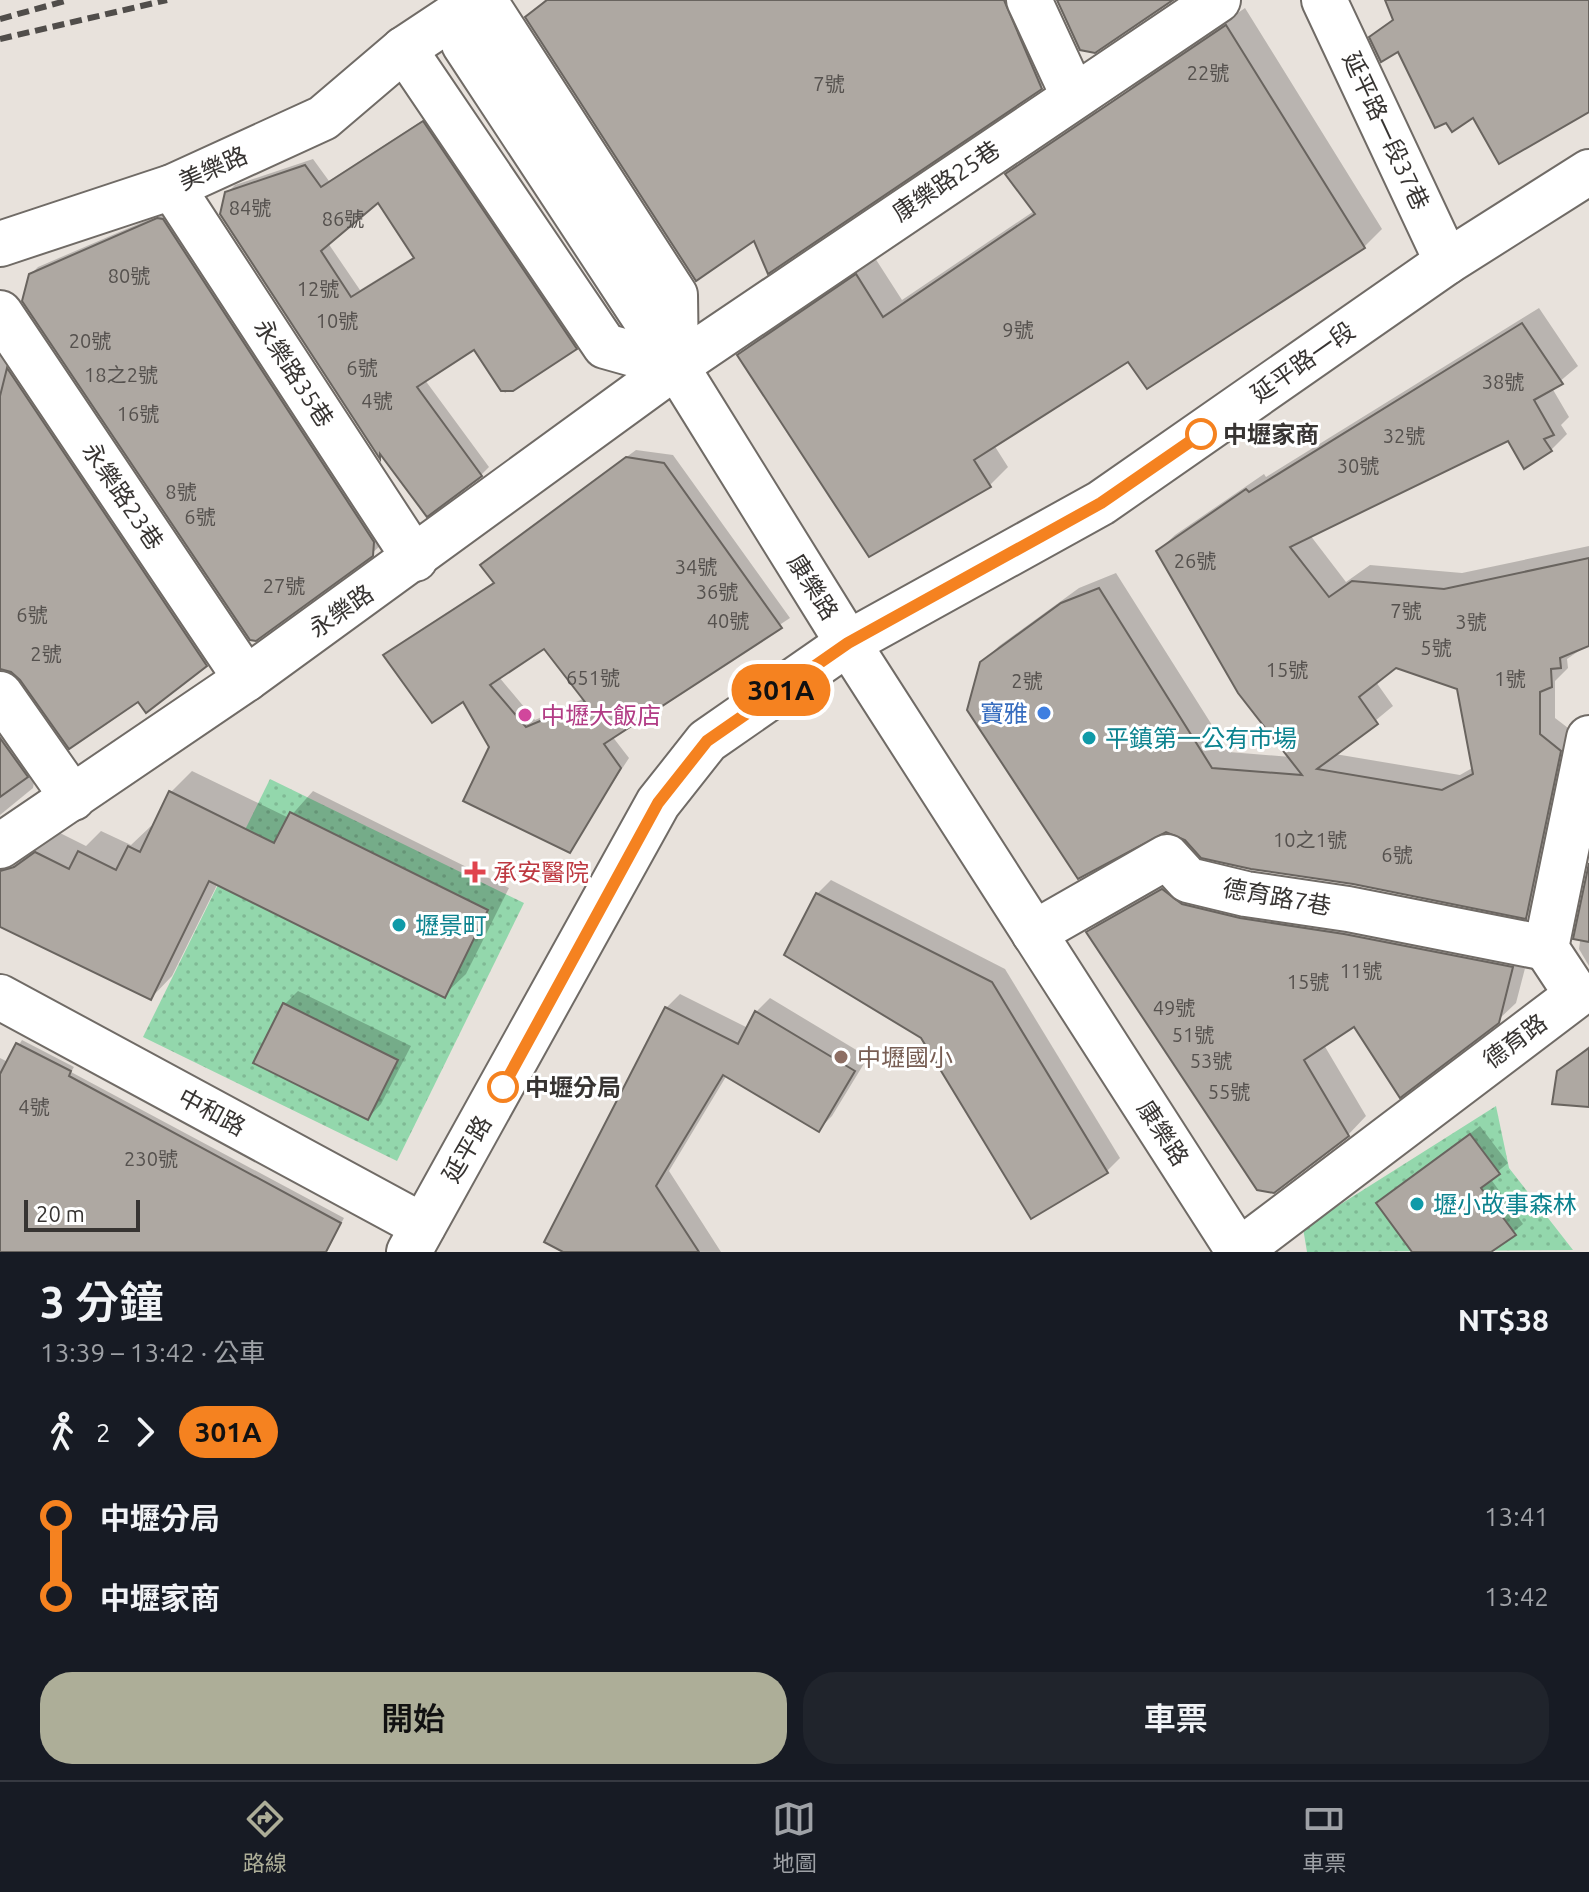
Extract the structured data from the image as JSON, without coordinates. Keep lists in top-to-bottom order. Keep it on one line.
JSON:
{"streets":{"street":["延平路一段37巷","美樂路","康樂路25巷","延平路一段","永樂路35巷","永樂路23巷","康樂路","永樂路","德育路7巷","德育路","中和路","延平路"]},"crossings":[["延平路一段37巷","延平路一段"],["美樂路","永樂路35巷"],["康樂路25巷","康樂路"],["康樂路25巷","永樂路"],["延平路一段","康樂路"],["延平路一段","延平路"],["永樂路35巷","永樂路"],["永樂路23巷","永樂路"],["康樂路","永樂路"],["康樂路","德育路7巷"],["康樂路","德育路"],["康樂路","延平路"],["德育路7巷","德育路"],["中和路","延平路"]],"places":{"other":["中壢家商","寶雅","中壢大飯店","平鎮第一公有市場","壢景町","中壢國小","中壢分局","壢小故事森林"],"health":["承安醫院"]},"lines":["bus line 301A"],"house_numbers":["22號","7號","84號","86號","80號","12號","10號","9號","20號","6號","18之2號","38號","4號","16號","32號","30號","8號","6號","26號","34號","27號","36號","7號","6號","40號","3號","5號","2號","15號","651號","1號","2號","10之1號","6號","11號","15號","49號","51號","53號","55號","4號","230號"],"scale_bar":"20 m","page":{"on_map":"301A","scale":"20 m","heading":["3 分鐘","13:39 – 13:42 · 公車","NT$38"],"legs":["2","301A"],"list":[{"name":"中壢分局","value":"13:41"},{"name":"中壢家商","value":"13:42"}],"buttons":["開始","車票"],"tabs":["路線","地圖","車票"]}}
